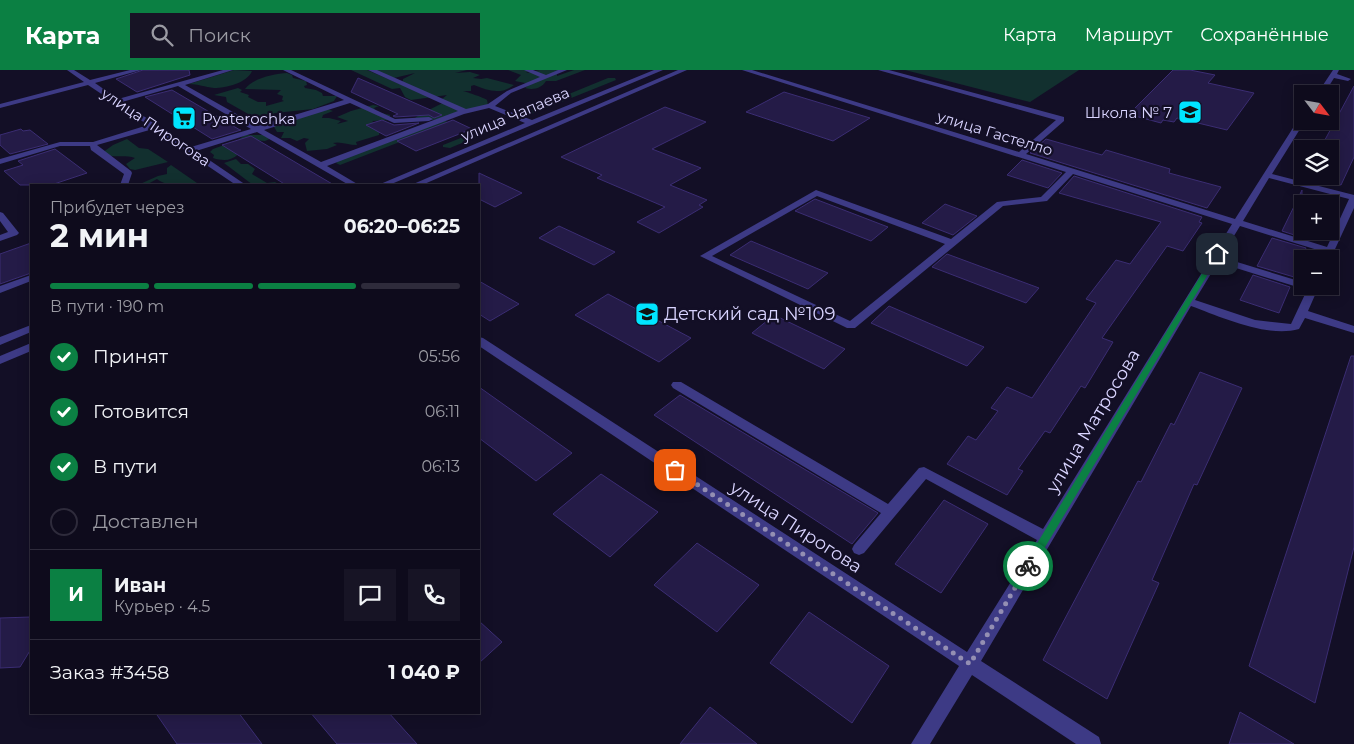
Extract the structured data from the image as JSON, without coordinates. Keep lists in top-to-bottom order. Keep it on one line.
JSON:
{"streets":{"street":["улица Чапаева","улица Пирогова","улица Гастелло","улица Матросова"]},"crossings":[["улица Пирогова","улица Матросова"],["улица Гастелло","улица Матросова"]],"places":{"school or university":["Школа № 7","Детский сад №109"],"supermarket":["Pyaterochka"]},"north":"bottom right","page":{"header":"Карта","search":"Поиск","nav":["Карта","Маршрут","Сохранённые"],"map_buttons":["+","−"],"heading":["2 мин","Прибудет через","06:20–06:25"],"panel":["Иван","Курьер · 4.5","Заказ #3458","1 040 ₽"],"bar":"В пути · 190 m","list":[["Принят","05:56"],["Готовится","06:11"],["В пути","06:13"],"Доставлен"],"round":"И"}}
